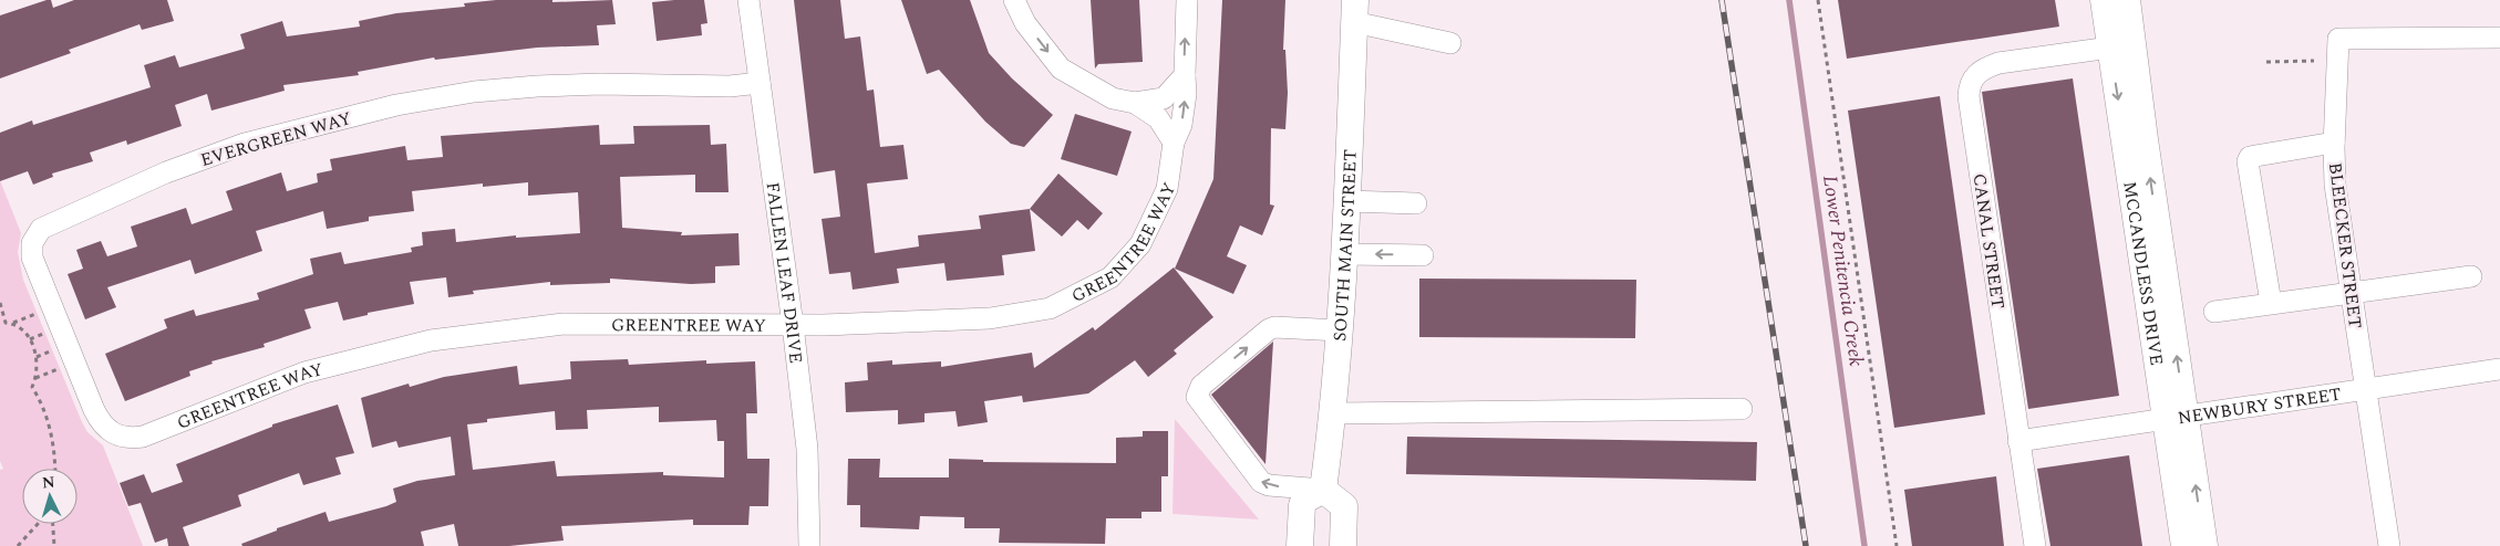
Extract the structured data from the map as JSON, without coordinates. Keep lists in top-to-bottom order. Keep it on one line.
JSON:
{"streets":{"main road":["SOUTH MAIN STREET","MCCANDLESS DRIVE"],"street":["EVERGREEN WAY","GREENTREE WAY","CANAL STREET","BLEECKER STREET","FALLEN LEAF DRIVE","NEWBURY STREET"]},"crossings":[["EVERGREEN WAY","GREENTREE WAY"],["EVERGREEN WAY","FALLEN LEAF DRIVE"],["GREENTREE WAY","FALLEN LEAF DRIVE"],["CANAL STREET","MCCANDLESS DRIVE"],["CANAL STREET","NEWBURY STREET"],["BLEECKER STREET","NEWBURY STREET"],["MCCANDLESS DRIVE","NEWBURY STREET"]],"water":["Lower Penitencia Creek"],"north":"top"}
